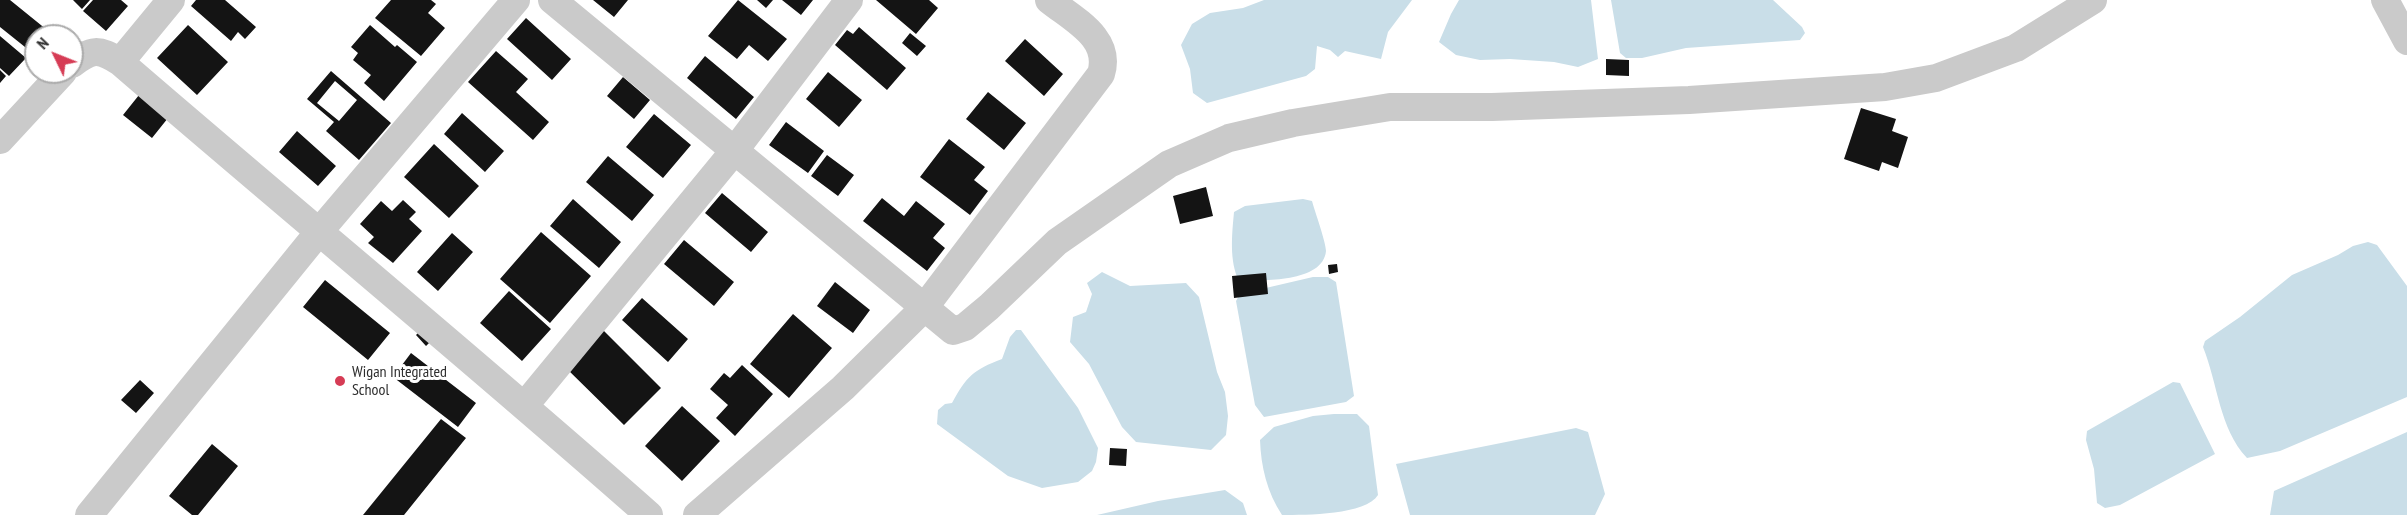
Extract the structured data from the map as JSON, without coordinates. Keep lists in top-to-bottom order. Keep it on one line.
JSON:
{"places":["Wigan Integrated School"],"north":"top left"}
